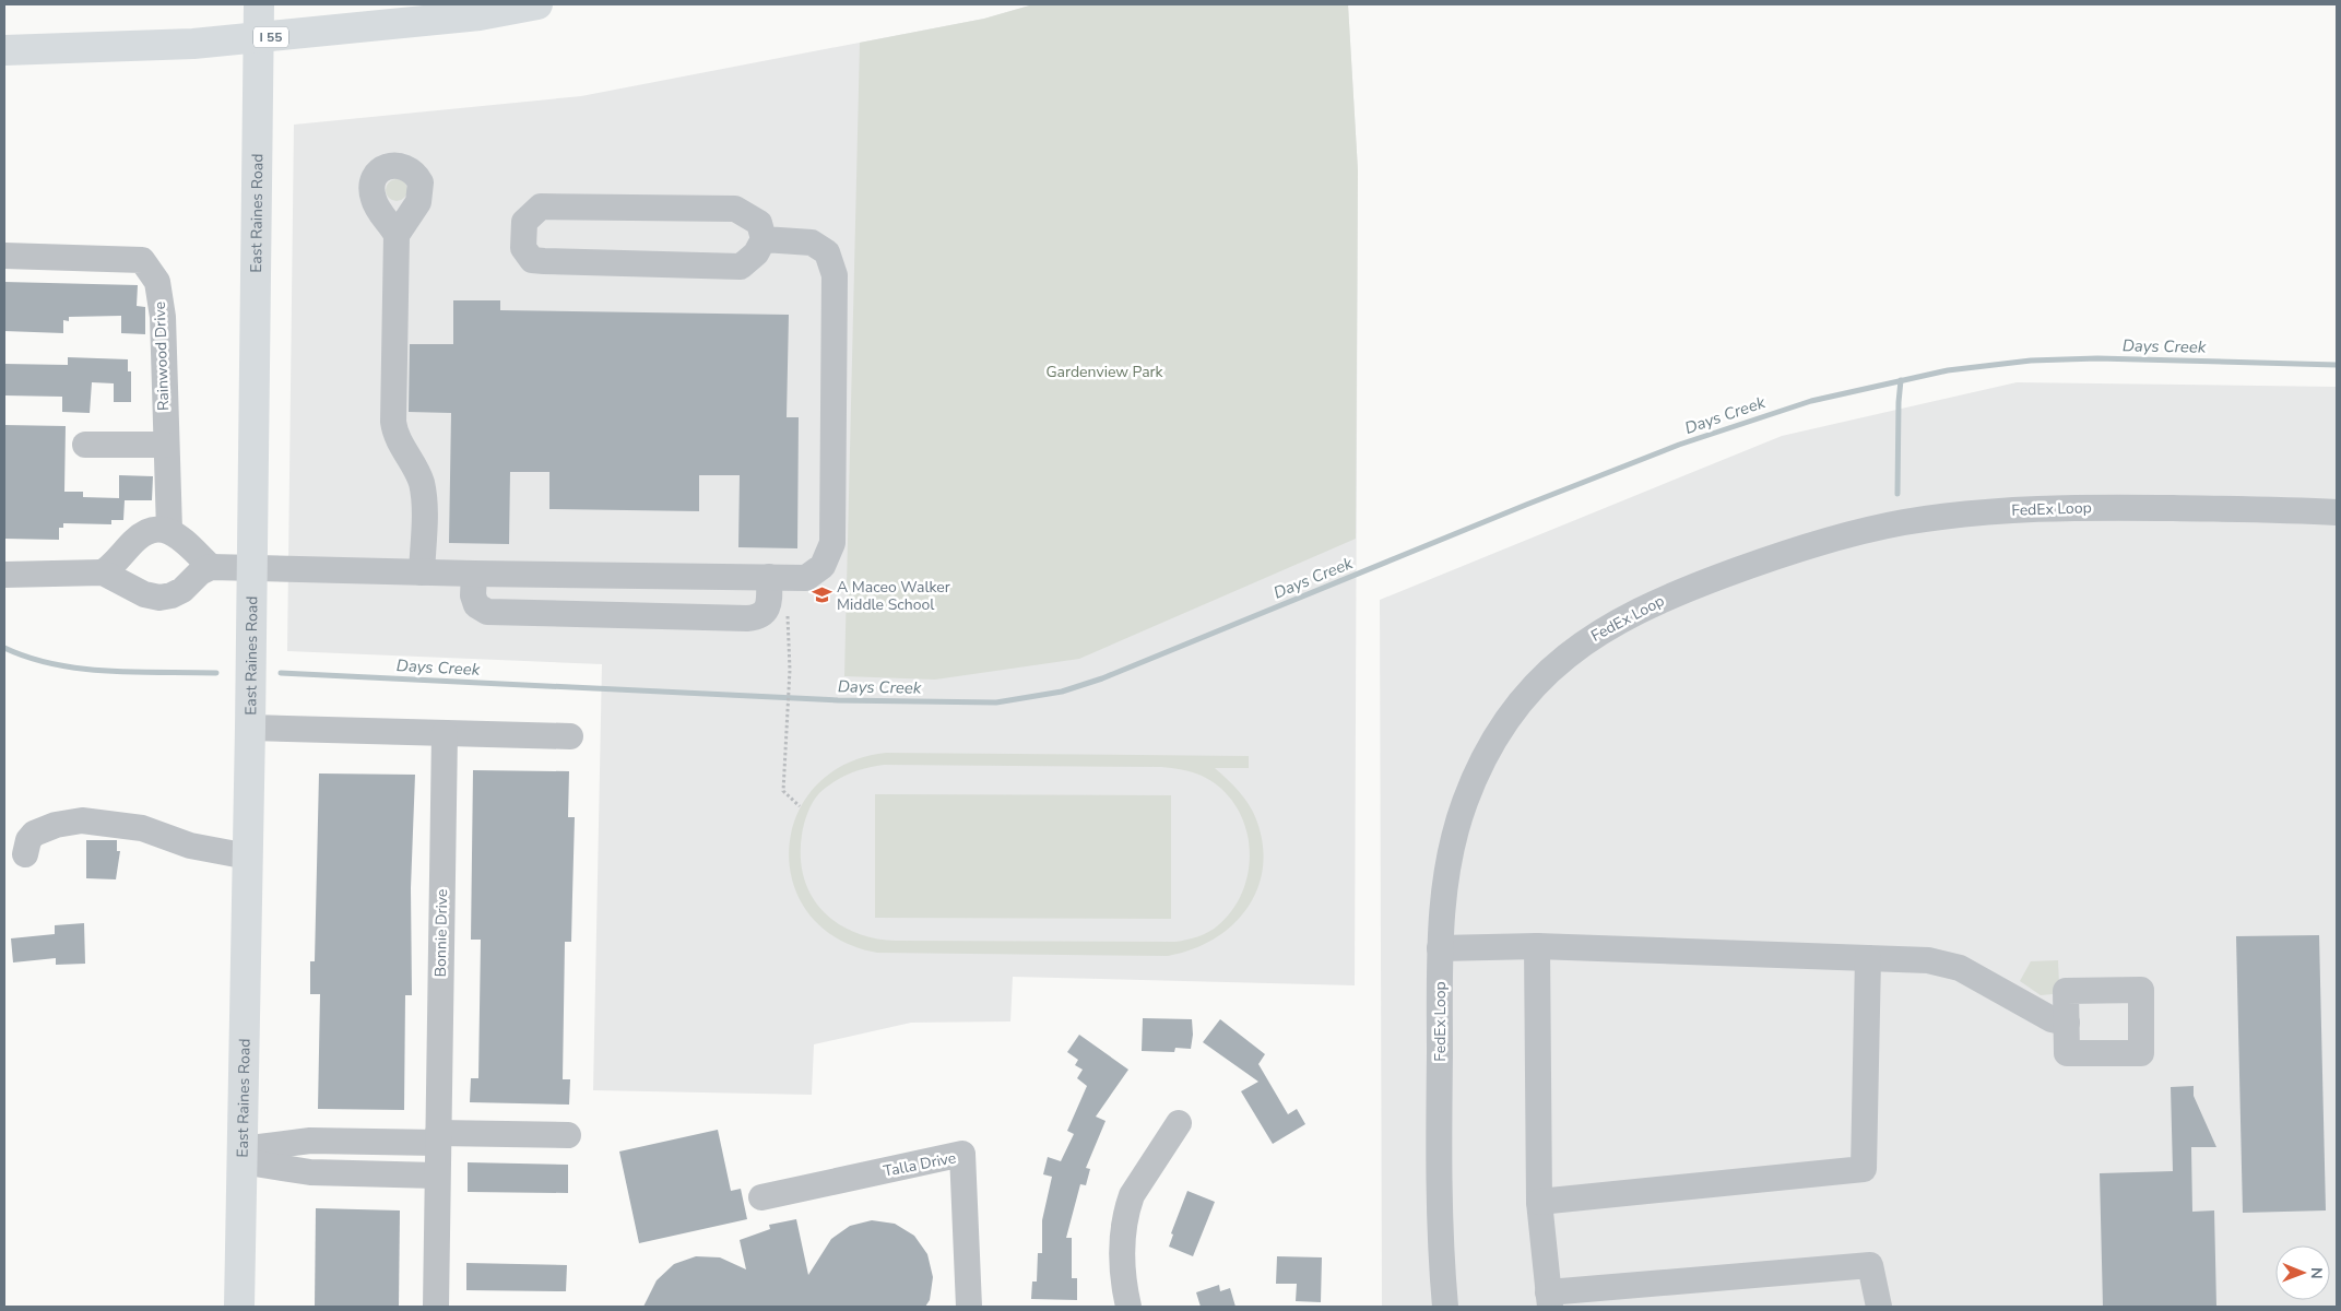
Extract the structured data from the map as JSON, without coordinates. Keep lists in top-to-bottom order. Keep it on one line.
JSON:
{"streets":{"main road":["I 55","East Raines Road"],"street":["Rainwood Drive","FedEx Loop","Bonnie Drive","Talla Drive"]},"water":["Days Creek"],"parks":["Gardenview Park"],"places":{"school or university":["A Maceo Walker Middle School"]},"north":"right"}
